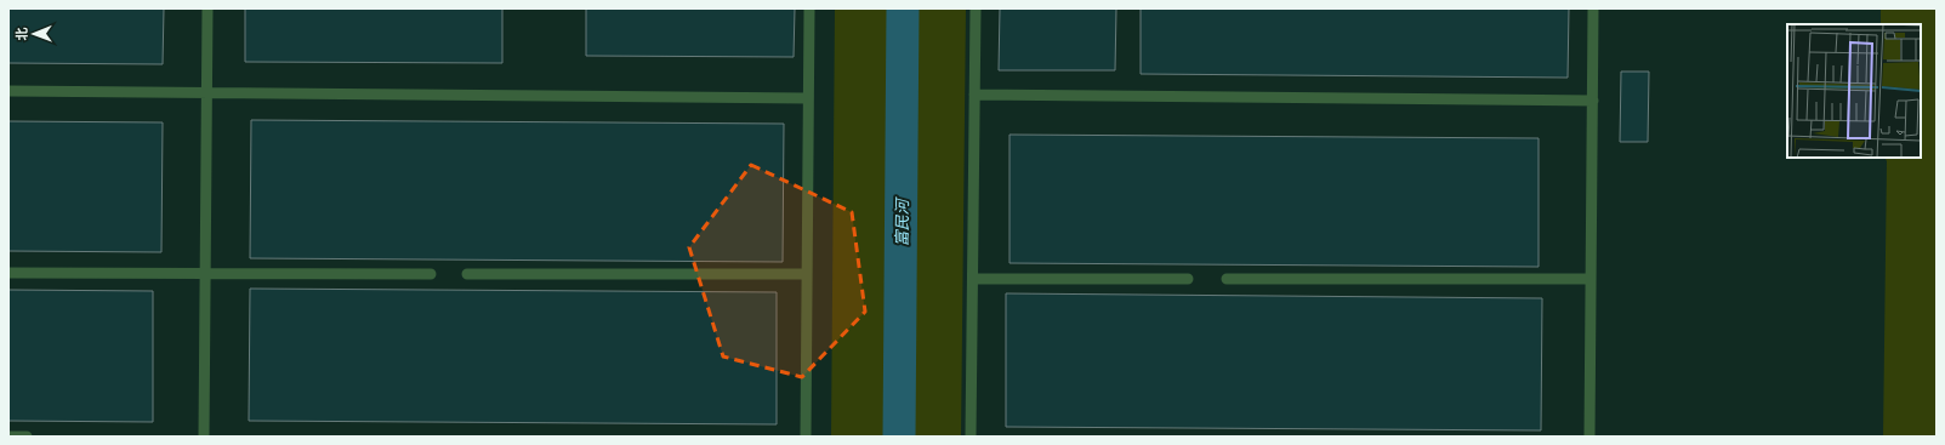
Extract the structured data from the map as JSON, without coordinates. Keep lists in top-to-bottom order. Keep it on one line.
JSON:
{"water":["富民河"],"north":"left"}
